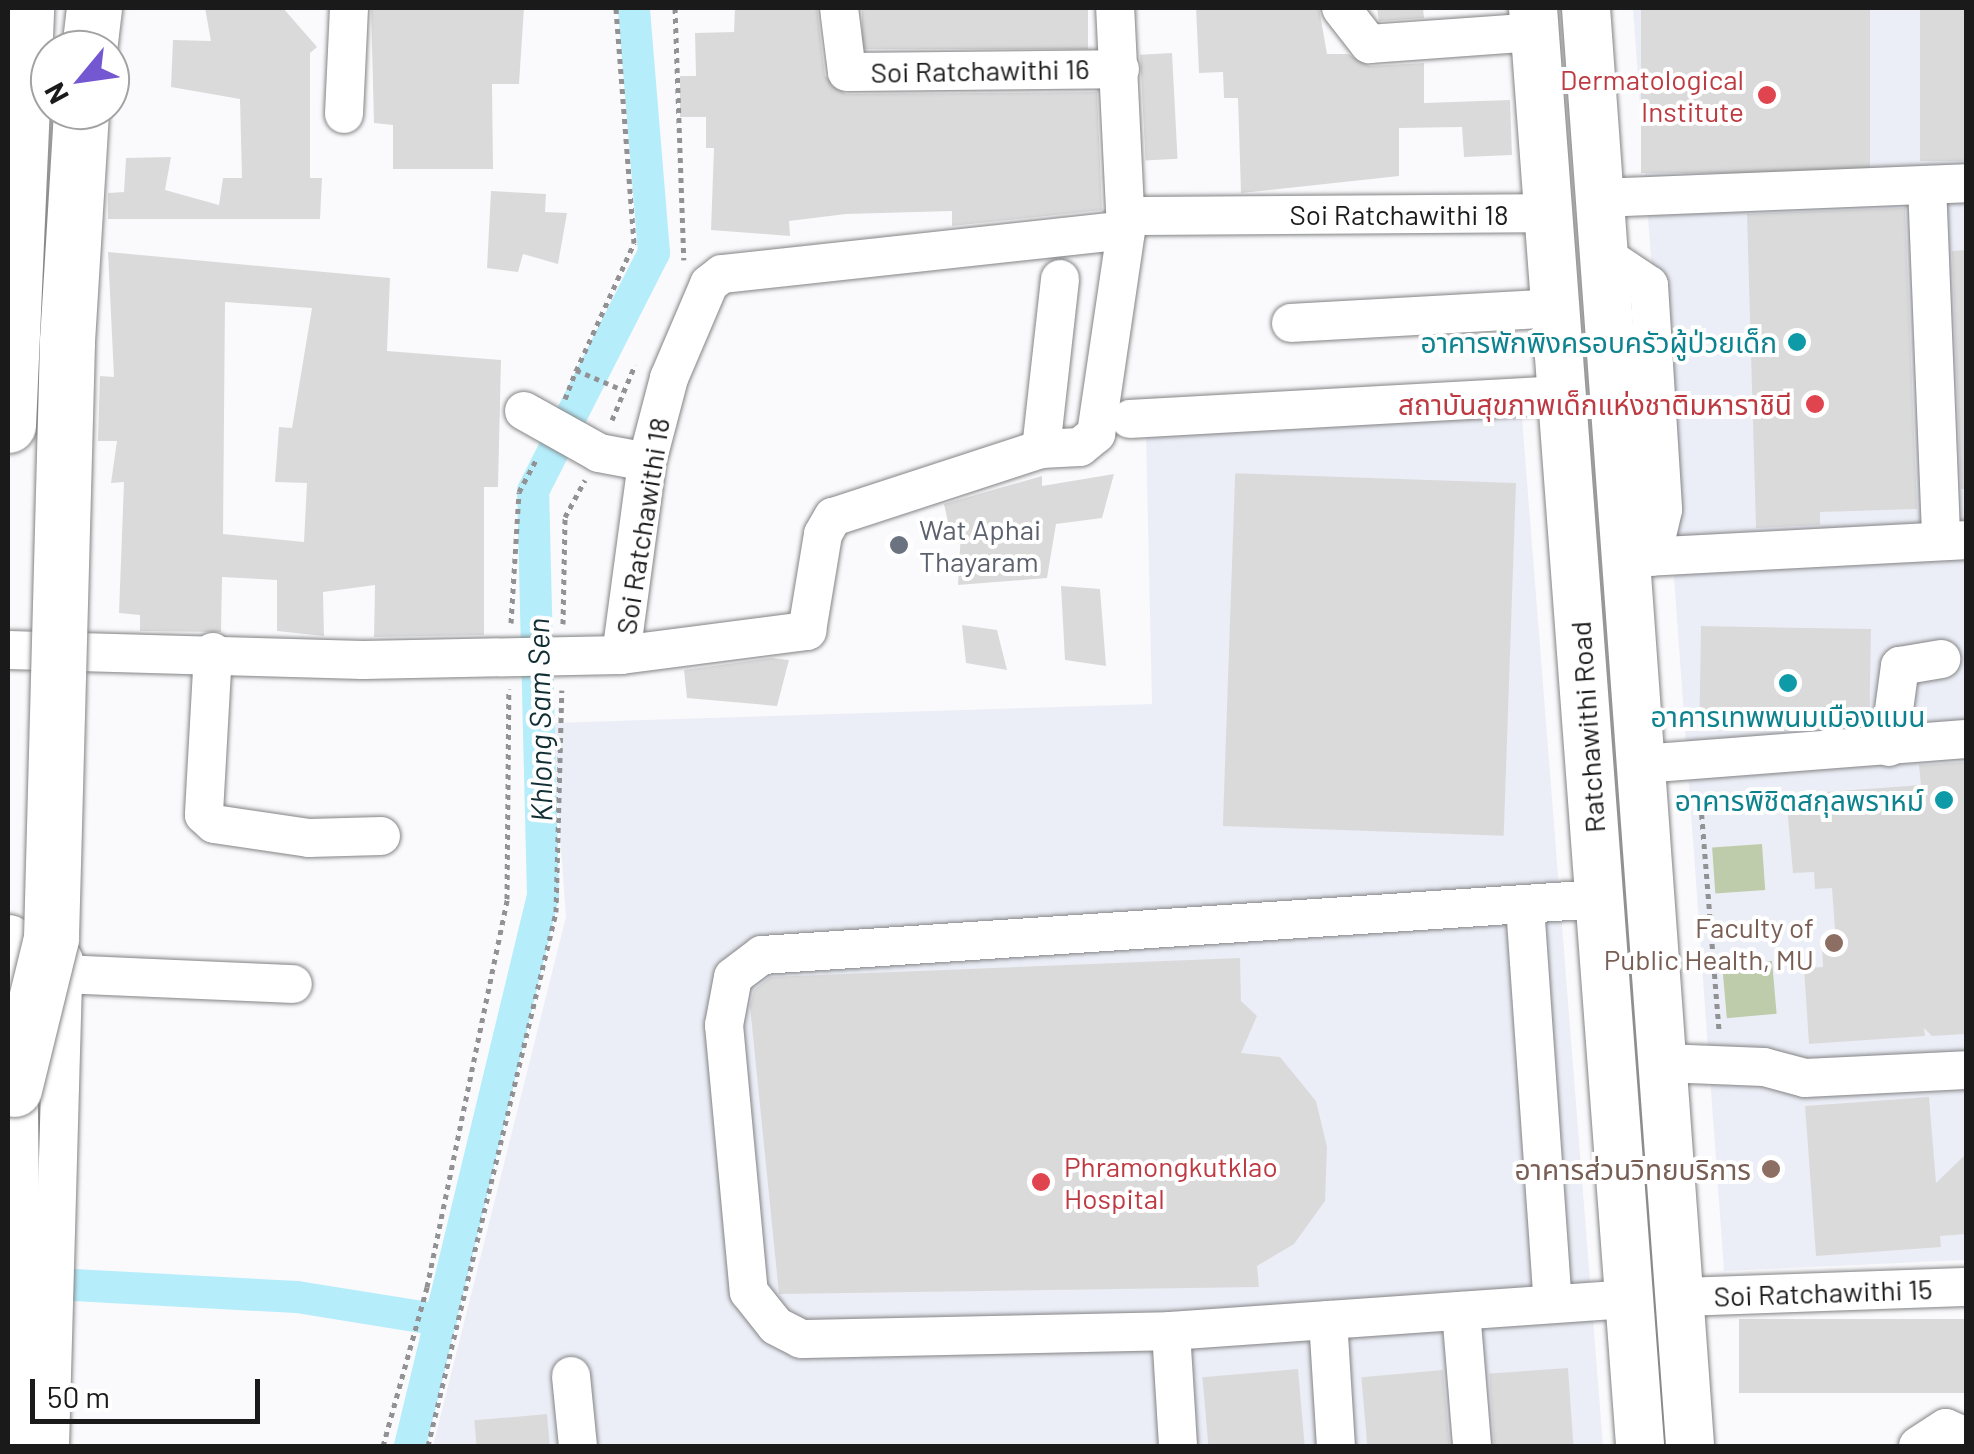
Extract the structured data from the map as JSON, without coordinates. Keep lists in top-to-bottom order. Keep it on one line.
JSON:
{"streets":{"main road":["Ratchawithi Road"],"street":["Soi Ratchawithi 16","Soi Ratchawithi 18","Soi Ratchawithi 15"]},"crossings":[["Soi Ratchawithi 18","Ratchawithi Road"],["Ratchawithi Road","Soi Ratchawithi 15"]],"water":["Khlong Sam Sen"],"places":["Dermatological Institute","อาคารพักพิงครอบครัวผู้ป่วยเด็ก","สถาบันสุขภาพเด็กแห่งชาติมหาราชินี","Wat Aphai Thayaram","อาคารเทพพนมเมืองแมน","อาคารพิชิตสกุลพราหม์","Faculty of Public Health, MU","อาคารส่วนวิทยบริการ","Phramongkutklao Hospital"],"scale_bar":"50 m","north":"bottom left"}
